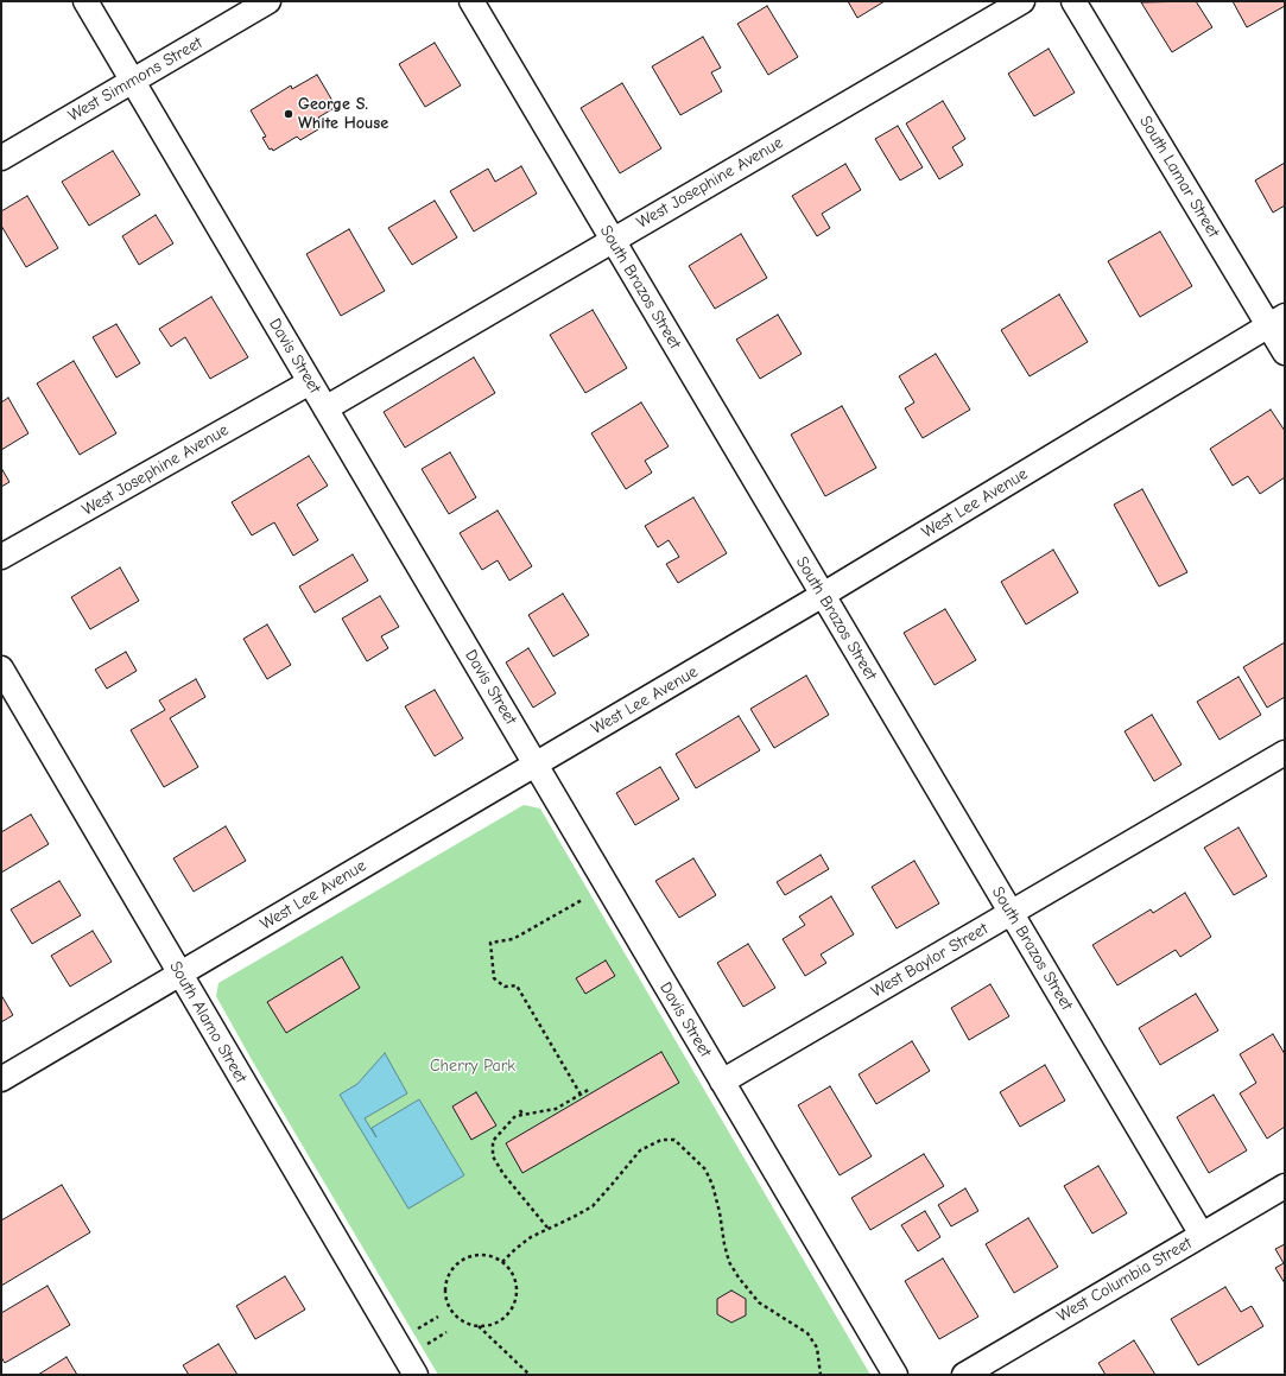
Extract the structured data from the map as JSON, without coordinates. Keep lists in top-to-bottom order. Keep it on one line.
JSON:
{"streets":{"street":["West Simmons Street","South Lamar Street","West Josephine Avenue","South Brazos Street","Davis Street","West Lee Avenue","West Baylor Street","South Alamo Street","West Columbia Street"]},"crossings":[["West Simmons Street","Davis Street"],["South Lamar Street","West Lee Avenue"],["West Josephine Avenue","South Brazos Street"],["West Josephine Avenue","Davis Street"],["South Brazos Street","West Lee Avenue"],["South Brazos Street","West Baylor Street"],["South Brazos Street","West Columbia Street"],["Davis Street","West Lee Avenue"],["Davis Street","West Baylor Street"],["West Lee Avenue","South Alamo Street"]],"parks":["Cherry Park"],"places":["George S. White House"]}
